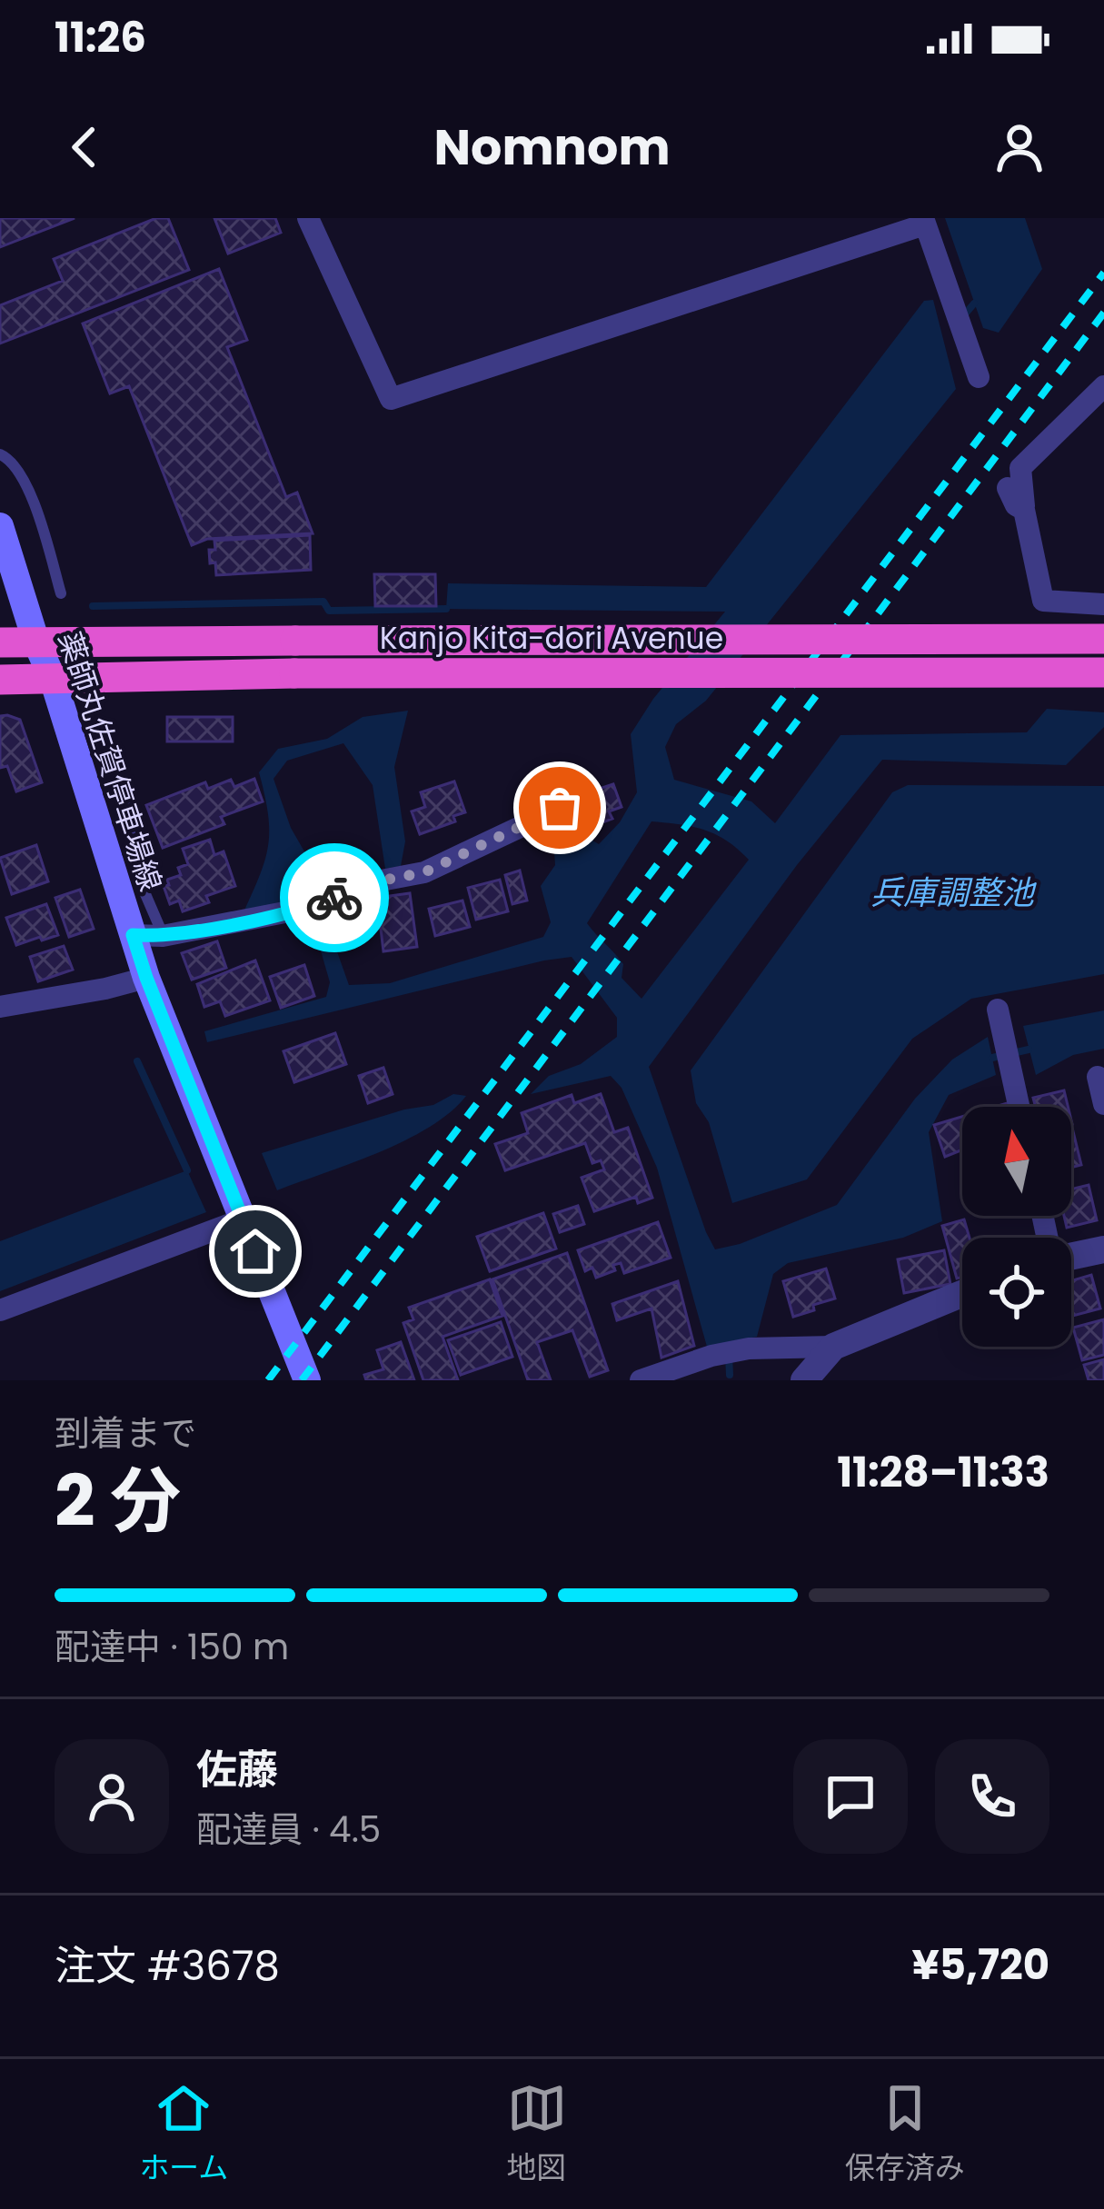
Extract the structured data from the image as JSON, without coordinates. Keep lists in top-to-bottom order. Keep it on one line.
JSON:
{"streets":{"highway":["Kanjo Kita-dori Avenue"],"main road":["薬師丸佐賀停車場線"]},"crossings":[["Kanjo Kita-dori Avenue","薬師丸佐賀停車場線"]],"water":["兵庫調整池"],"north":"top","page":{"status":"11:26","header":"Nomnom","heading":["2 分","到着まで","11:28–11:33"],"panel":["佐藤","配達員 · 4.5","注文 #3678","¥5,720"],"bar":"配達中 · 150 m","tabs":["ホーム","地図","保存済み"]}}
